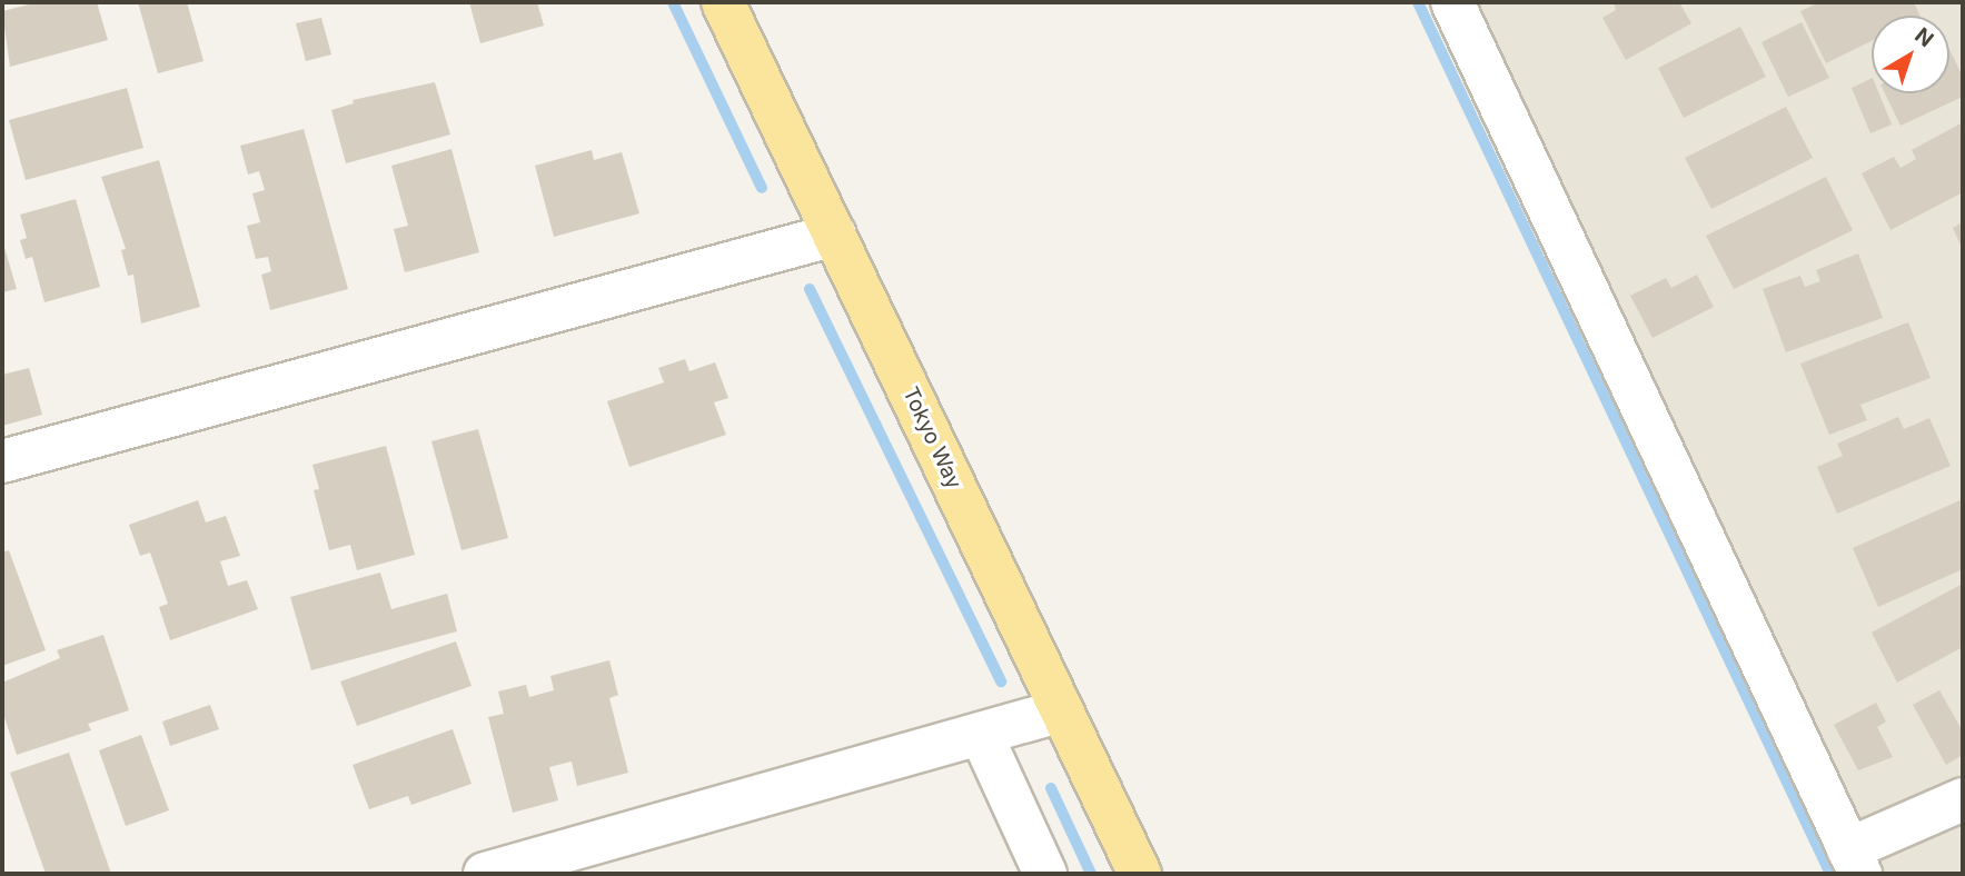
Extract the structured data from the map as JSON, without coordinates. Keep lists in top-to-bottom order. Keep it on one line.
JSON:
{"streets":{"main road":["Tokyo Way"]},"north":"top right"}
